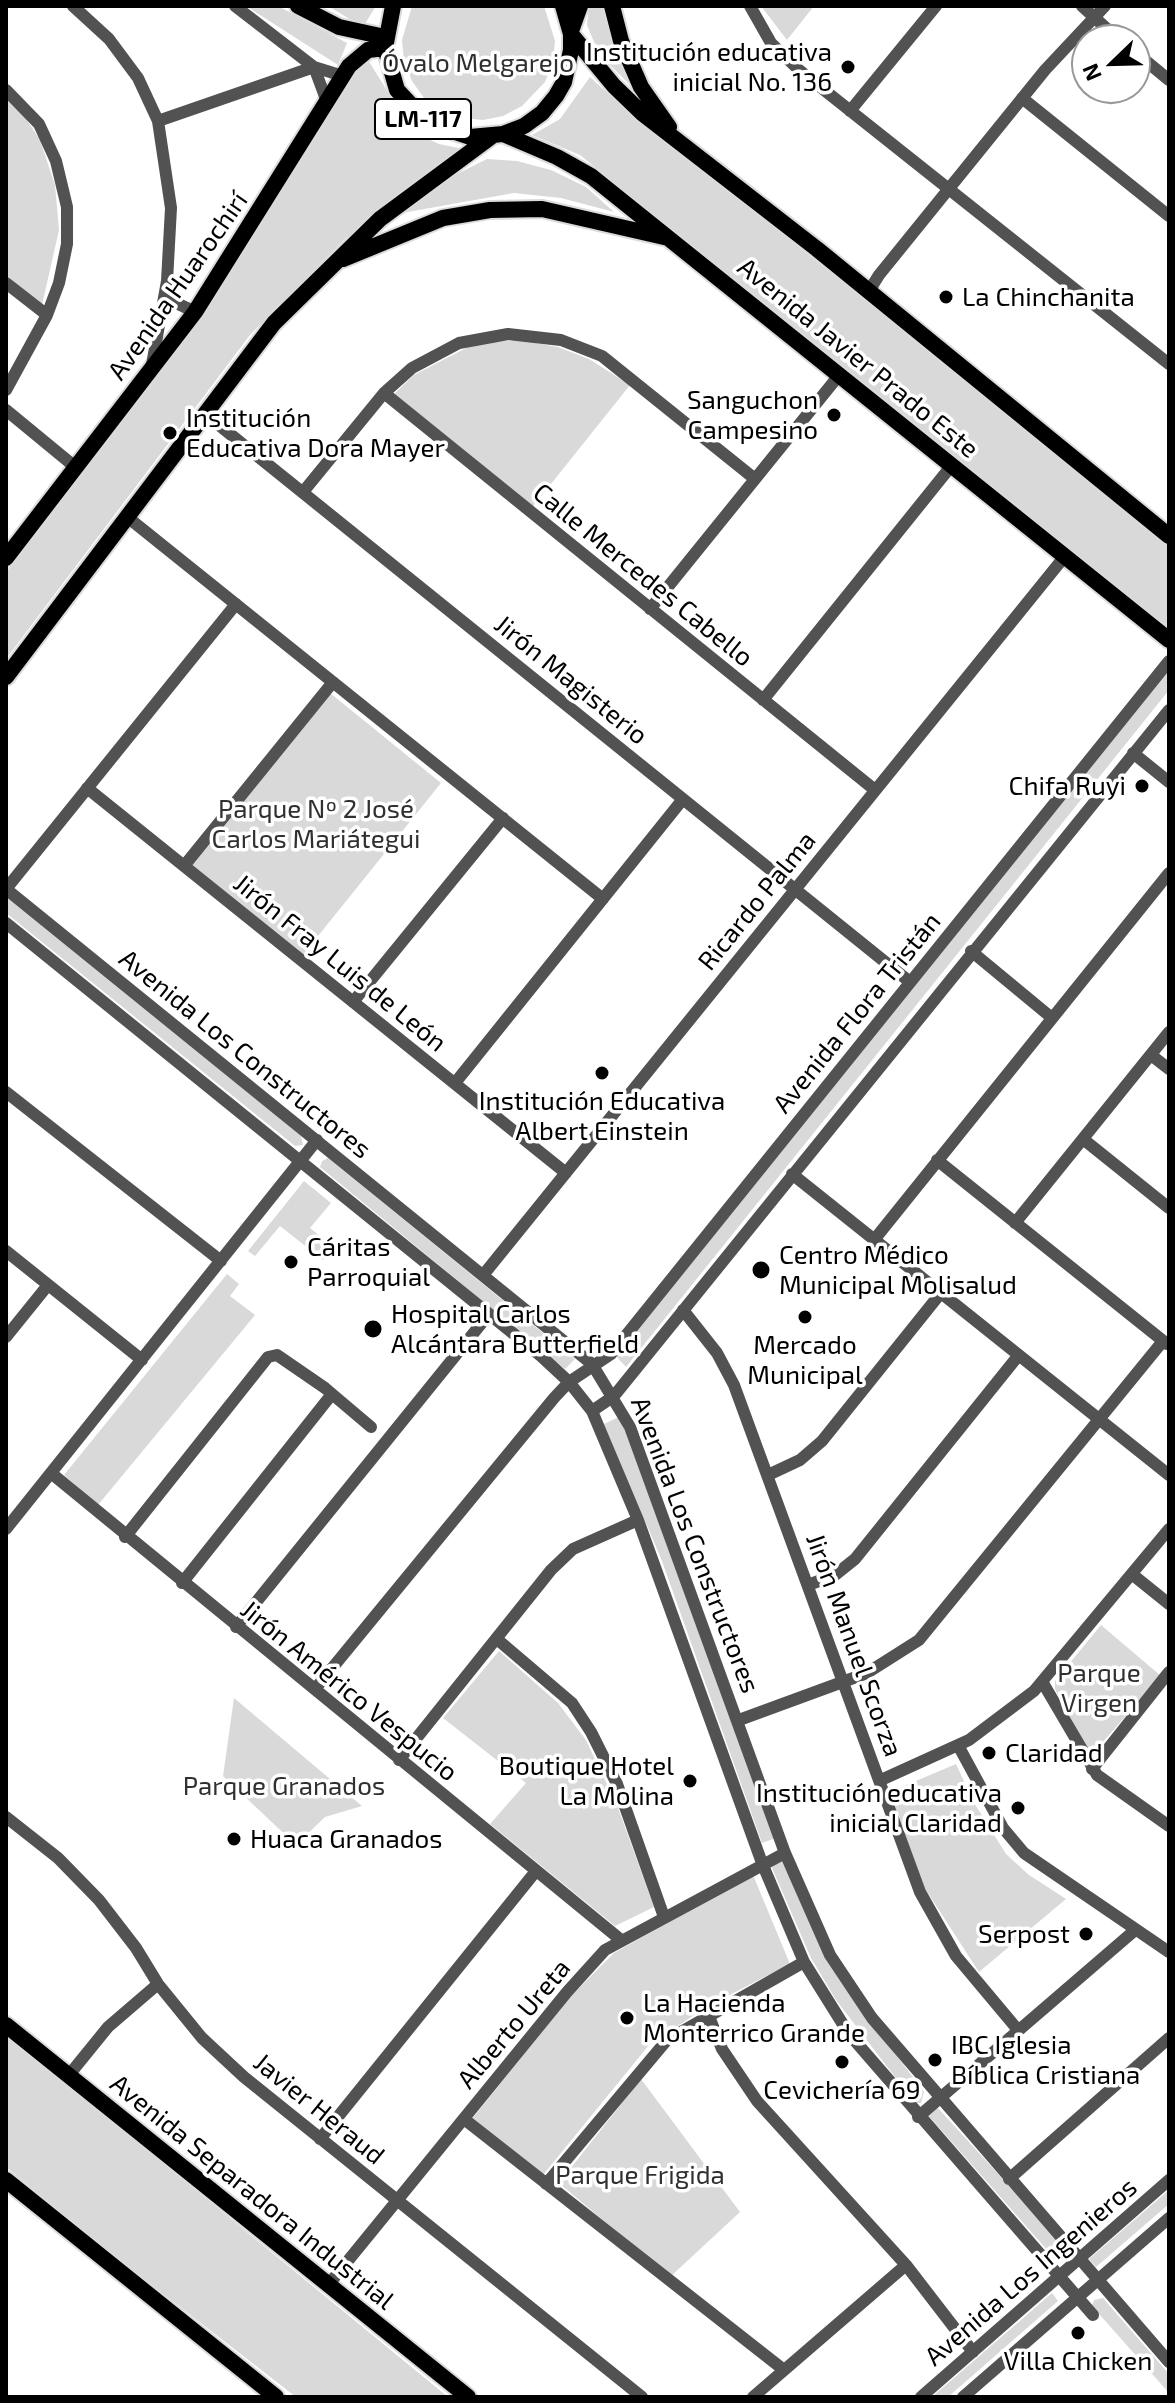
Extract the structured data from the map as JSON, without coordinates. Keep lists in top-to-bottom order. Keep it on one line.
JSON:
{"streets":{"main road":["LM-117","Avenida Huarochirí","Avenida Javier Prado Este","Avenida Separadora Industrial"],"street":["Calle Mercedes Cabello","Jirón Magisterio","Ricardo Palma","Jirón Fray Luis de León","Avenida Flora Tristán","Avenida Los Constructores","Jirón Manuel Scorza","Jirón Américo Vespucio","Alberto Ureta","Javier Heraud","Avenida Los Ingenieros"]},"crossings":[["LM-117","Avenida Huarochirí"],["LM-117","Avenida Javier Prado Este"],["Avenida Javier Prado Este","Ricardo Palma"],["Calle Mercedes Cabello","Ricardo Palma"],["Jirón Magisterio","Ricardo Palma"],["Jirón Magisterio","Avenida Flora Tristán"],["Ricardo Palma","Jirón Fray Luis de León"],["Ricardo Palma","Avenida Los Constructores"],["Avenida Flora Tristán","Avenida Los Constructores"],["Avenida Flora Tristán","Jirón Manuel Scorza"],["Avenida Flora Tristán","Jirón Américo Vespucio"],["Avenida Los Constructores","Alberto Ureta"],["Avenida Los Constructores","Avenida Los Ingenieros"],["Jirón Américo Vespucio","Alberto Ureta"],["Alberto Ureta","Javier Heraud"],["Alberto Ureta","Avenida Separadora Industrial"]],"parks":["Óvalo Melgarejo","Parque Nº 2 José Carlos Mariátegui","Parque Virgen","Parque Granados","Parque Frigida"],"places":["Institución educativa inicial No. 136","La Chinchanita","Sanguchon Campesino","Institución Educativa Dora Mayer","Chifa Ruyi","Institución Educativa Albert Einstein","Cáritas Parroquial","Centro Médico Municipal Molisalud","Mercado Municipal","Hospital Carlos Alcántara Butterfield","Claridad","Boutique Hotel La Molina","Institución educativa inicial Claridad","Huaca Granados","Serpost","La Hacienda Monterrico Grande","IBC Iglesia Bíblica Cristiana","Cevichería 69","Villa Chicken"],"north":"bottom left"}
